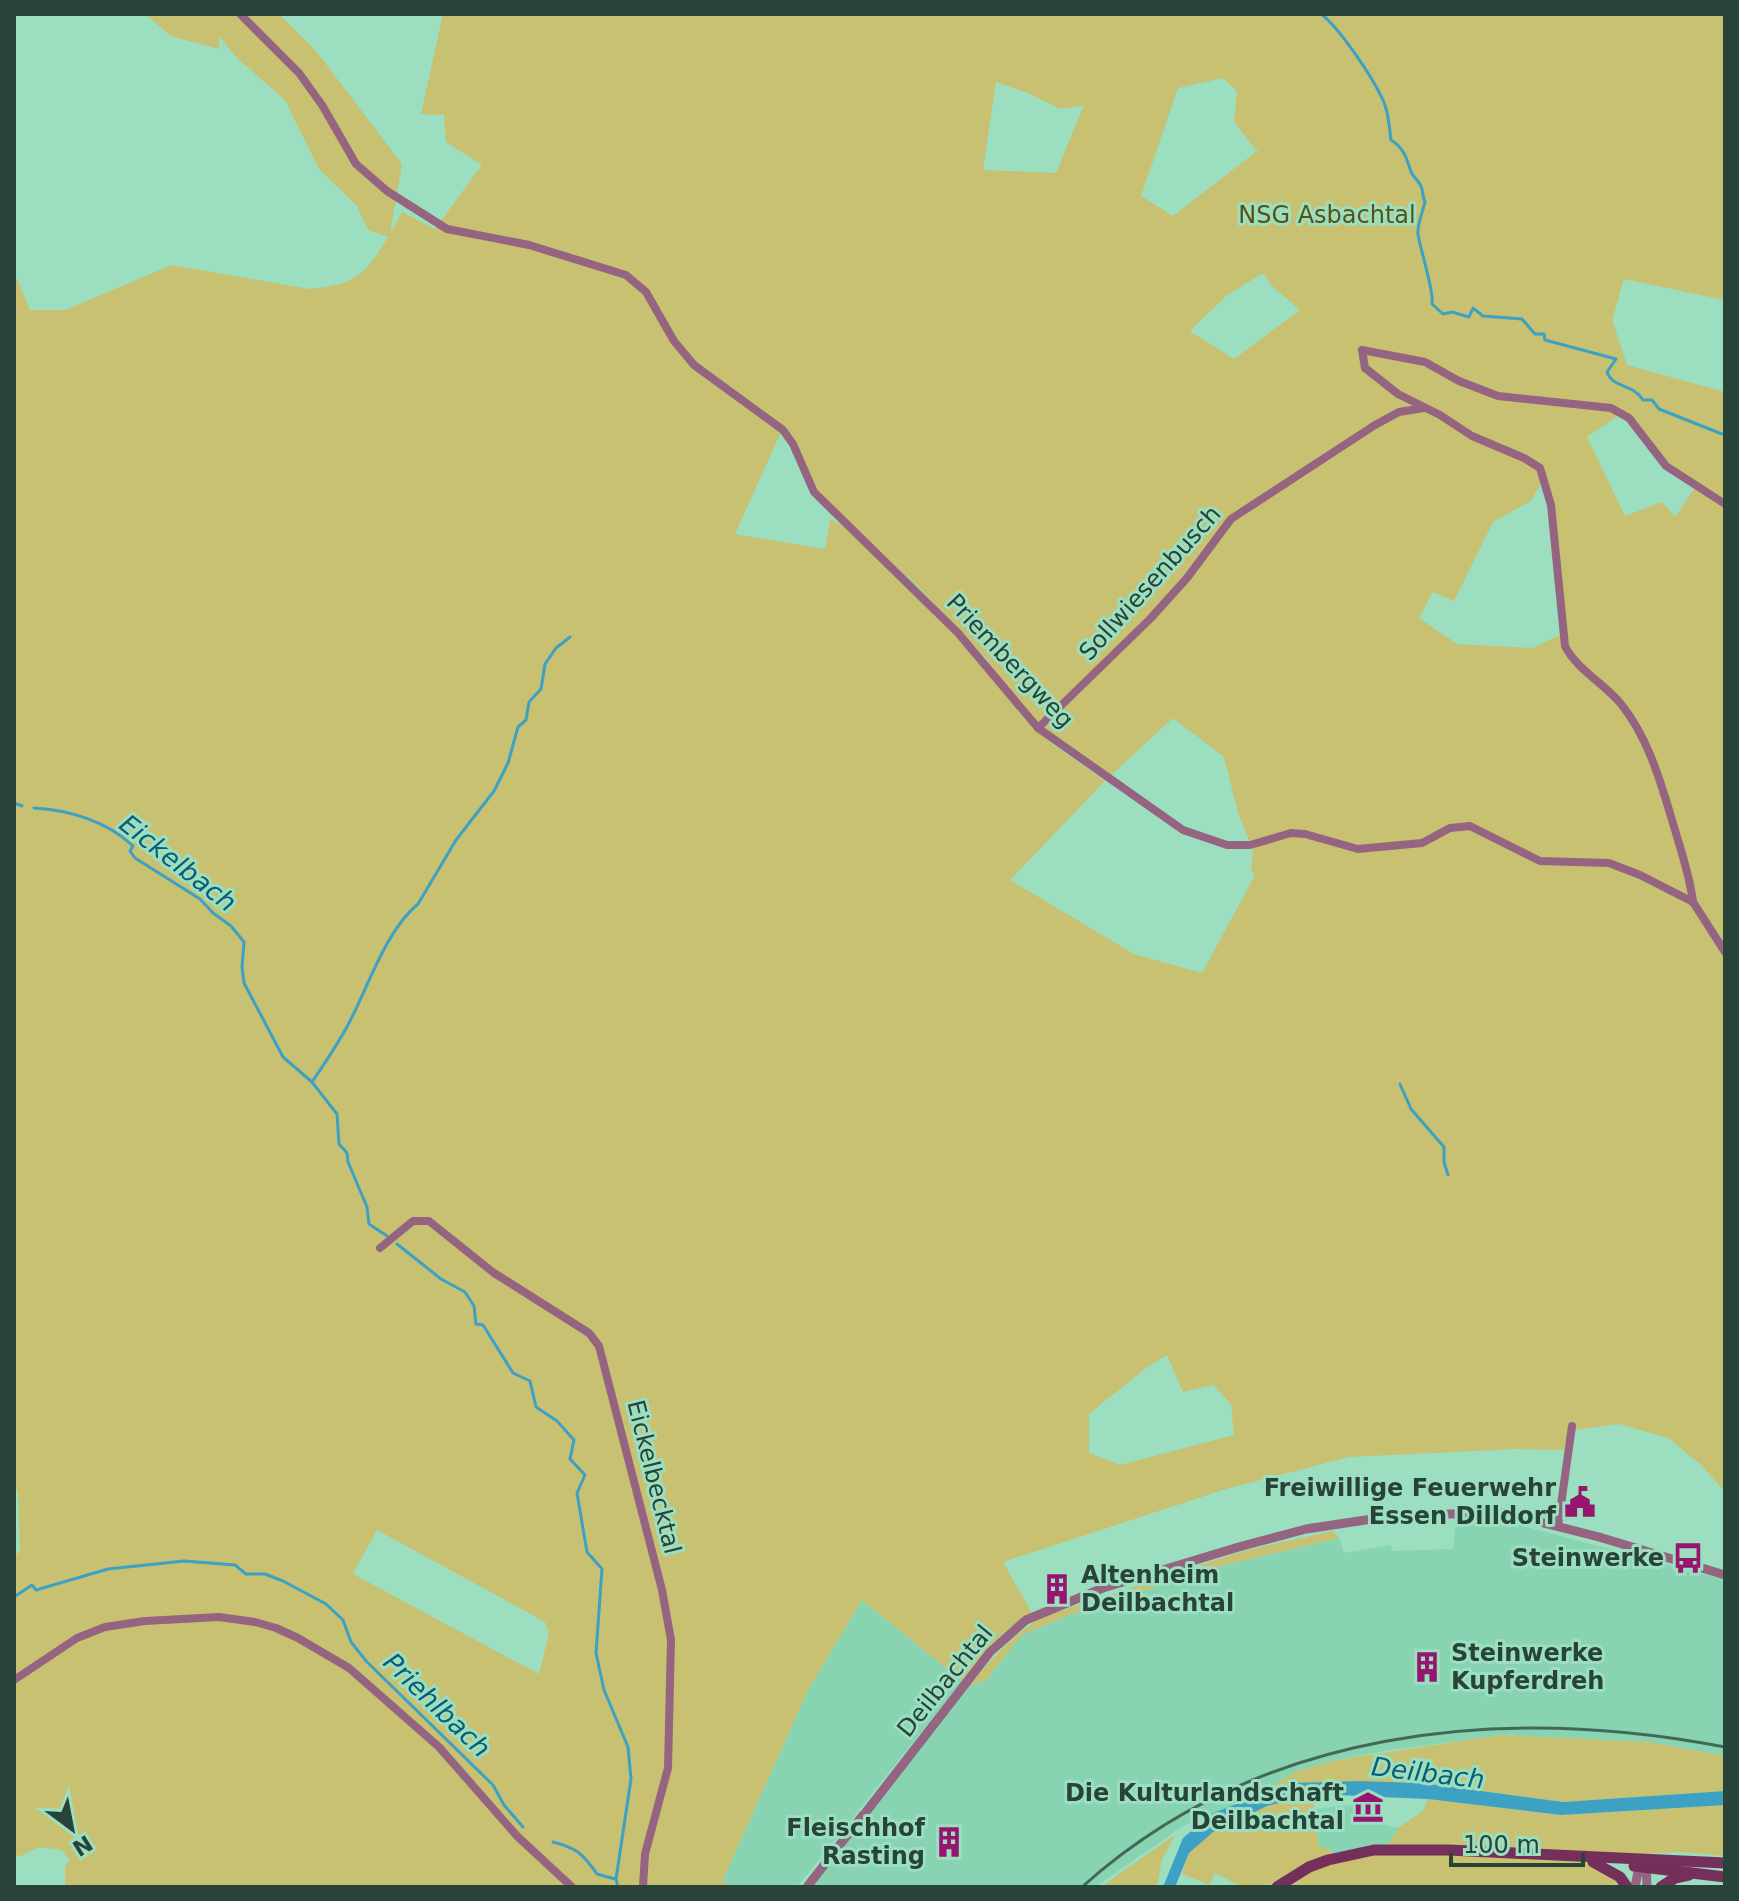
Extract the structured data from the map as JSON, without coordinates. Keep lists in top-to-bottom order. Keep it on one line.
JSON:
{"streets":{"street":["Sollwiesenbusch","Priembergweg","Eickelbecktal","Deilbachtal"]},"crossings":[["Sollwiesenbusch","Priembergweg"]],"water":["Eickelbach","Priehlbach","Deilbach"],"parks":["NSG Asbachtal"],"places":{"public building":["Freiwillige Feuerwehr Essen Dilldorf"],"bus stop":["Steinwerke"],"building":["Altenheim Deilbachtal","Steinwerke Kupferdreh","Fleischhof Rasting"],"museum":["Die Kulturlandschaft Deilbachtal"]},"scale_bar":"100 m","north":"bottom right"}
